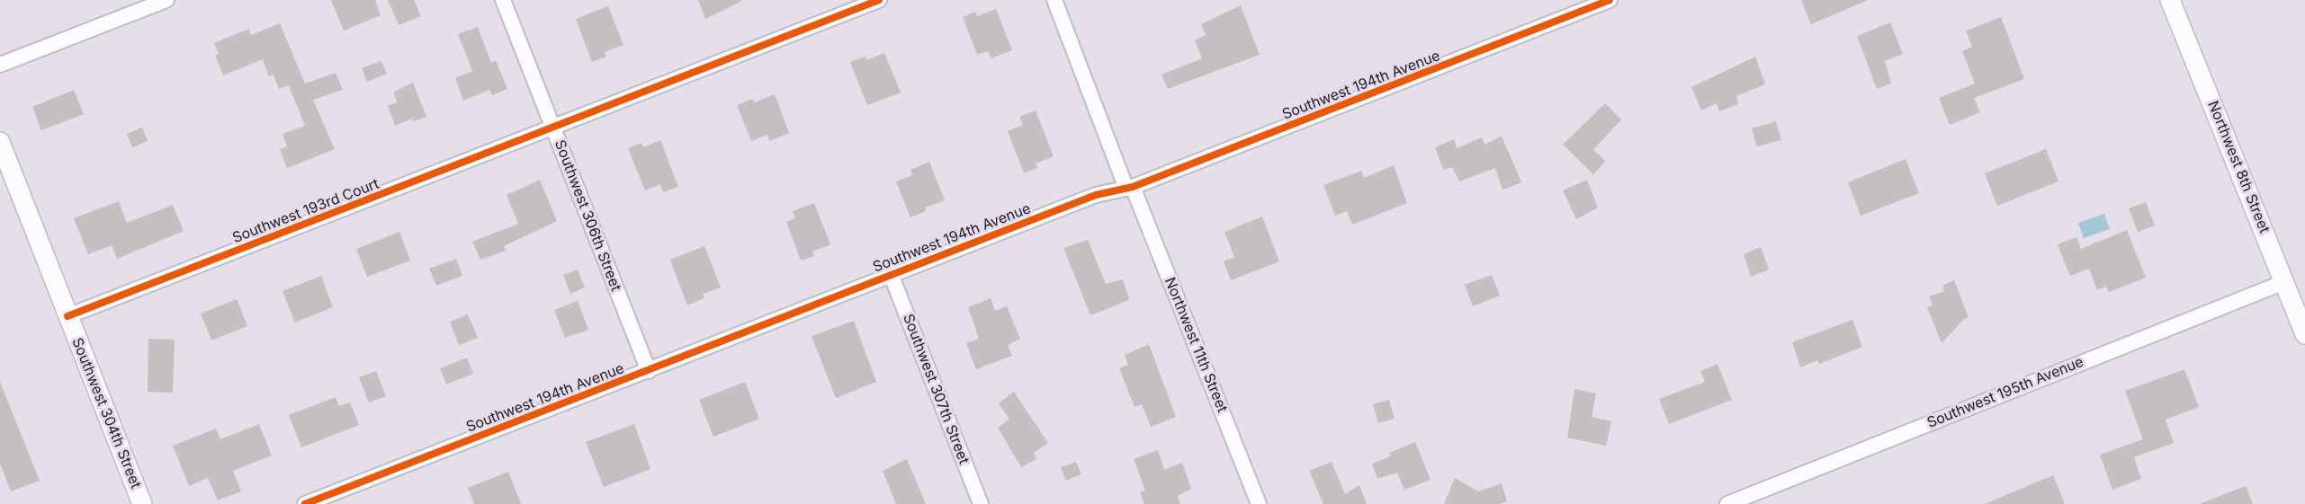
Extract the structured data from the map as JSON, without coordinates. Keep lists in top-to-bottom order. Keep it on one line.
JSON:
{"streets":{"street":["Southwest 194th Avenue","Northwest 8th Street","Southwest 193rd Court","Southwest 306th Street","Northwest 11th Street","Southwest 307th Street","Southwest 195th Avenue","Southwest 304th Street"]},"crossings":[["Southwest 194th Avenue","Southwest 306th Street"],["Southwest 194th Avenue","Northwest 11th Street"],["Southwest 194th Avenue","Southwest 307th Street"],["Northwest 8th Street","Southwest 195th Avenue"],["Southwest 193rd Court","Southwest 306th Street"],["Southwest 193rd Court","Southwest 304th Street"]]}
